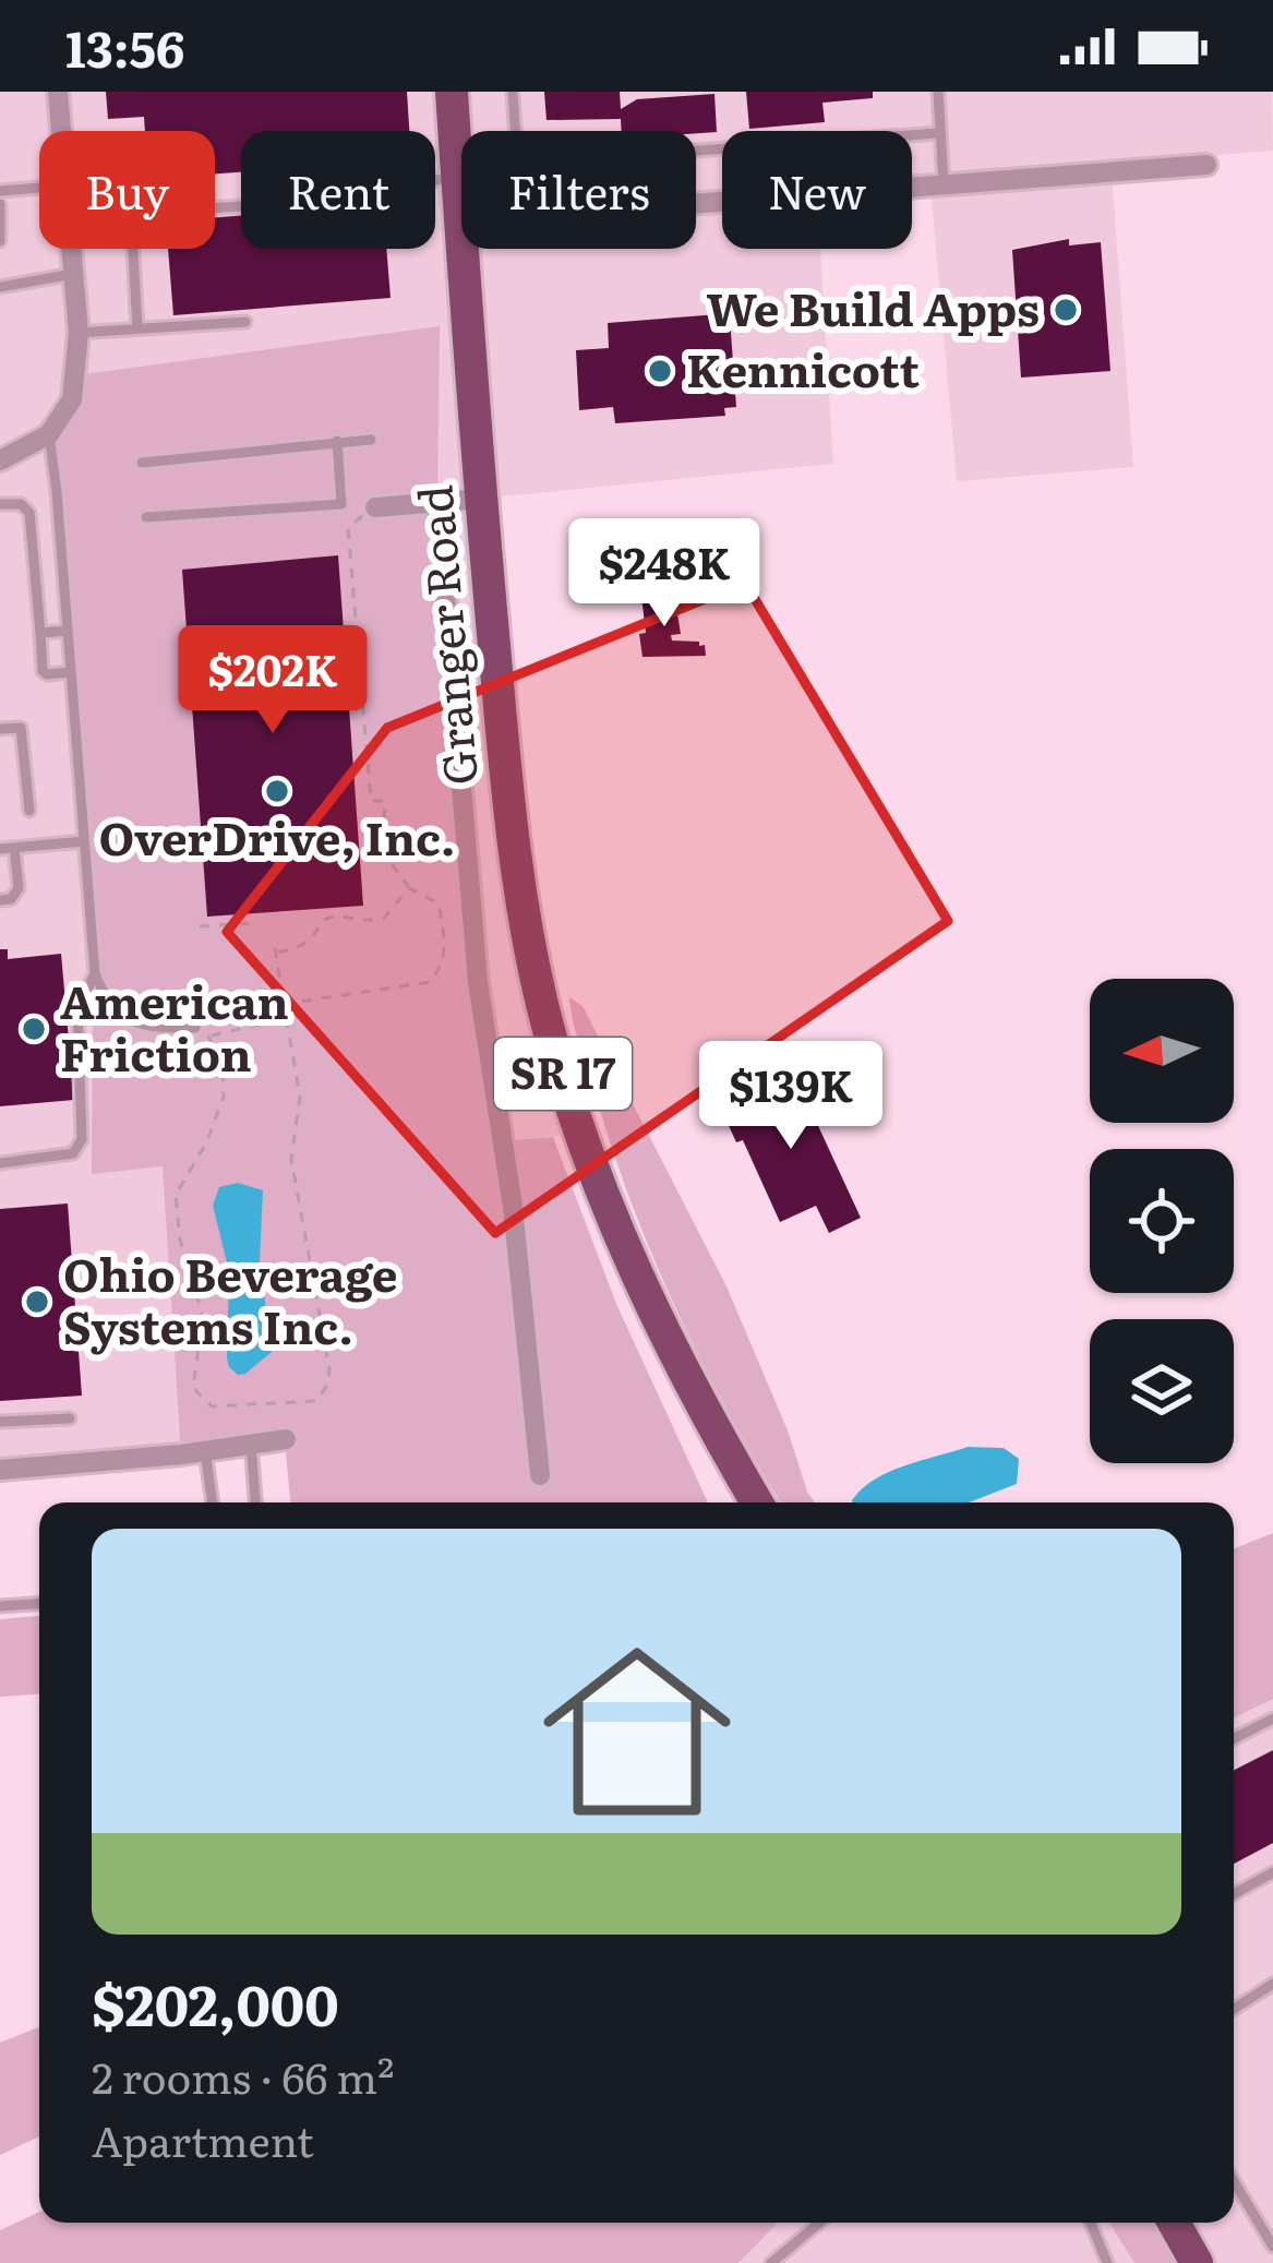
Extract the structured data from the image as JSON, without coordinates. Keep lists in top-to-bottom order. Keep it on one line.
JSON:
{"streets":{"main road":["Granger Road","SR 17"]},"places":["We Build Apps","Kennicott","OverDrive, Inc.","American Friction","Ohio Beverage Systems Inc."],"north":"left","page":{"status":"13:56","chip":["Buy","Rent","Filters","New"],"price":["$248K","$202K","$139K"],"list":[{"name":"$202,000","note":"2 rooms · 66 m² · Apartment"}]}}
